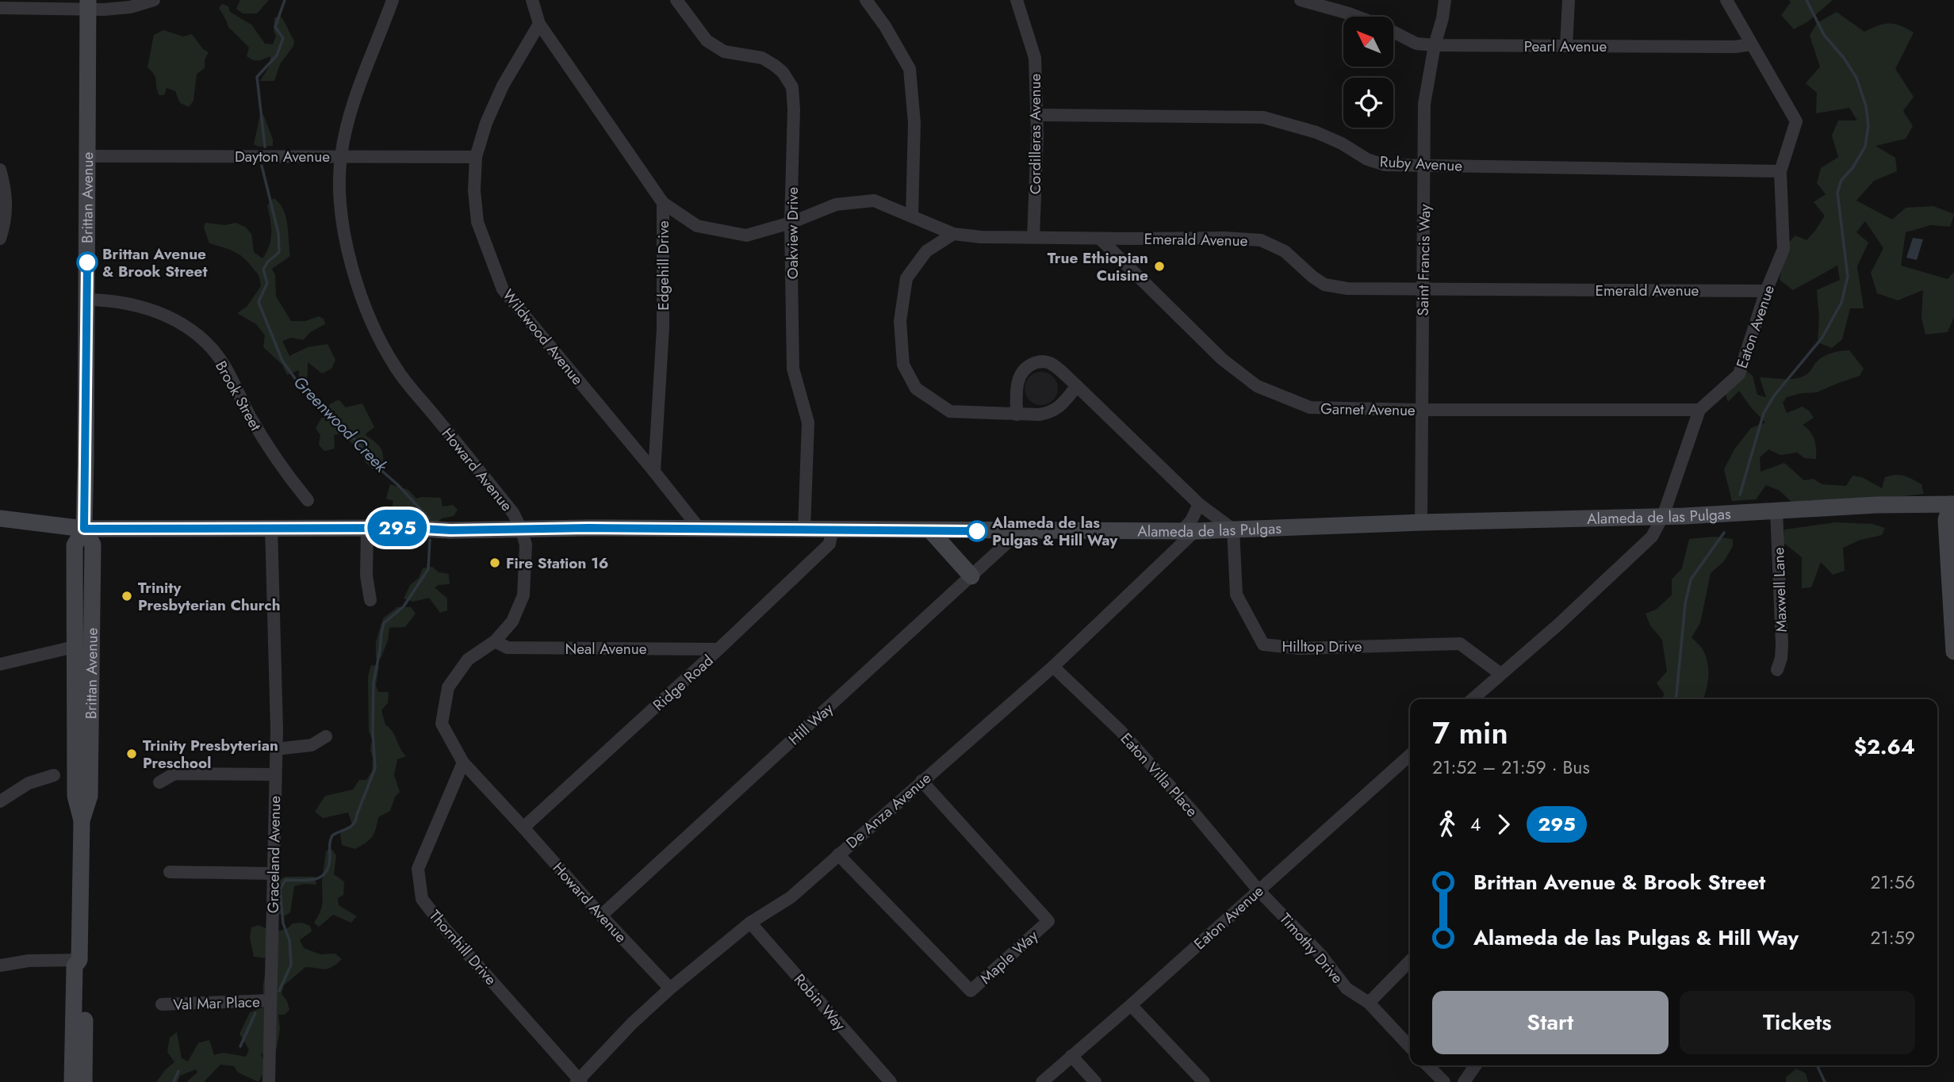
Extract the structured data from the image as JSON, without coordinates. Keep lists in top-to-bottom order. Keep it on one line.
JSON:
{"streets":{"main road":["Brittan Avenue","Alameda de las Pulgas"],"street":["Pearl Avenue","Cordilleras Avenue","Dayton Avenue","Ruby Avenue","Oakview Drive","Emerald Avenue","Saint Francis Way","Edgehill Drive","Eaton Avenue","Wildwood Avenue","Brook Street","Garnet Avenue","Howard Avenue","Maxwell Lane","Hilltop Drive","Neal Avenue","Ridge Road","Hill Way","Eaton Villa Place","De Anza Avenue","Graceland Avenue","Thornhill Drive","Timothy Drive","Maple Way","Robin Way","Val Mar Place"]},"crossings":[["Pearl Avenue","Saint Francis Way"],["Pearl Avenue","Eaton Avenue"],["Cordilleras Avenue","Ruby Avenue"],["Cordilleras Avenue","Emerald Avenue"],["Dayton Avenue","Brittan Avenue"],["Dayton Avenue","Wildwood Avenue"],["Dayton Avenue","Howard Avenue"],["Ruby Avenue","Saint Francis Way"],["Ruby Avenue","Eaton Avenue"],["Brittan Avenue","Brook Street"],["Brittan Avenue","Alameda de las Pulgas"],["Oakview Drive","Emerald Avenue"],["Oakview Drive","Alameda de las Pulgas"],["Emerald Avenue","Saint Francis Way"],["Emerald Avenue","Edgehill Drive"],["Emerald Avenue","Eaton Avenue"],["Emerald Avenue","Garnet Avenue"],["Saint Francis Way","Garnet Avenue"],["Saint Francis Way","Alameda de las Pulgas"],["Edgehill Drive","Wildwood Avenue"],["Eaton Avenue","Garnet Avenue"],["Eaton Avenue","Alameda de las Pulgas"],["Eaton Avenue","Hilltop Drive"],["Eaton Avenue","Eaton Villa Place"],["Eaton Avenue","Timothy Drive"],["Wildwood Avenue","Alameda de las Pulgas"],["Howard Avenue","Alameda de las Pulgas"],["Howard Avenue","Neal Avenue"],["Howard Avenue","Ridge Road"],["Howard Avenue","Hill Way"],["Howard Avenue","De Anza Avenue"],["Howard Avenue","Thornhill Drive"],["Alameda de las Pulgas","Maxwell Lane"],["Alameda de las Pulgas","Hilltop Drive"],["Alameda de las Pulgas","Ridge Road"],["Alameda de las Pulgas","Hill Way"],["Alameda de las Pulgas","De Anza Avenue"],["Alameda de las Pulgas","Graceland Avenue"],["Neal Avenue","Ridge Road"],["Eaton Villa Place","De Anza Avenue"],["Eaton Villa Place","Timothy Drive"],["De Anza Avenue","Thornhill Drive"],["De Anza Avenue","Maple Way"],["De Anza Avenue","Robin Way"],["Graceland Avenue","Val Mar Place"]],"water":["Greenwood Creek"],"places":["Brittan Avenue & Brook Street","True Ethiopian Cuisine","Alameda de las Pulgas & Hill Way","Fire Station 16","Trinity Presbyterian Church","Trinity Presbyterian Preschool"],"lines":["bus line 295"],"north":"top left","page":{"on_map":"295","heading":["7 min","21:52 – 21:59 · Bus","$2.64"],"legs":["4","295"],"list":[{"name":"Brittan Avenue & Brook Street","value":"21:56"},{"name":"Alameda de las Pulgas & Hill Way","value":"21:59"}],"buttons":["Start","Tickets"]}}
